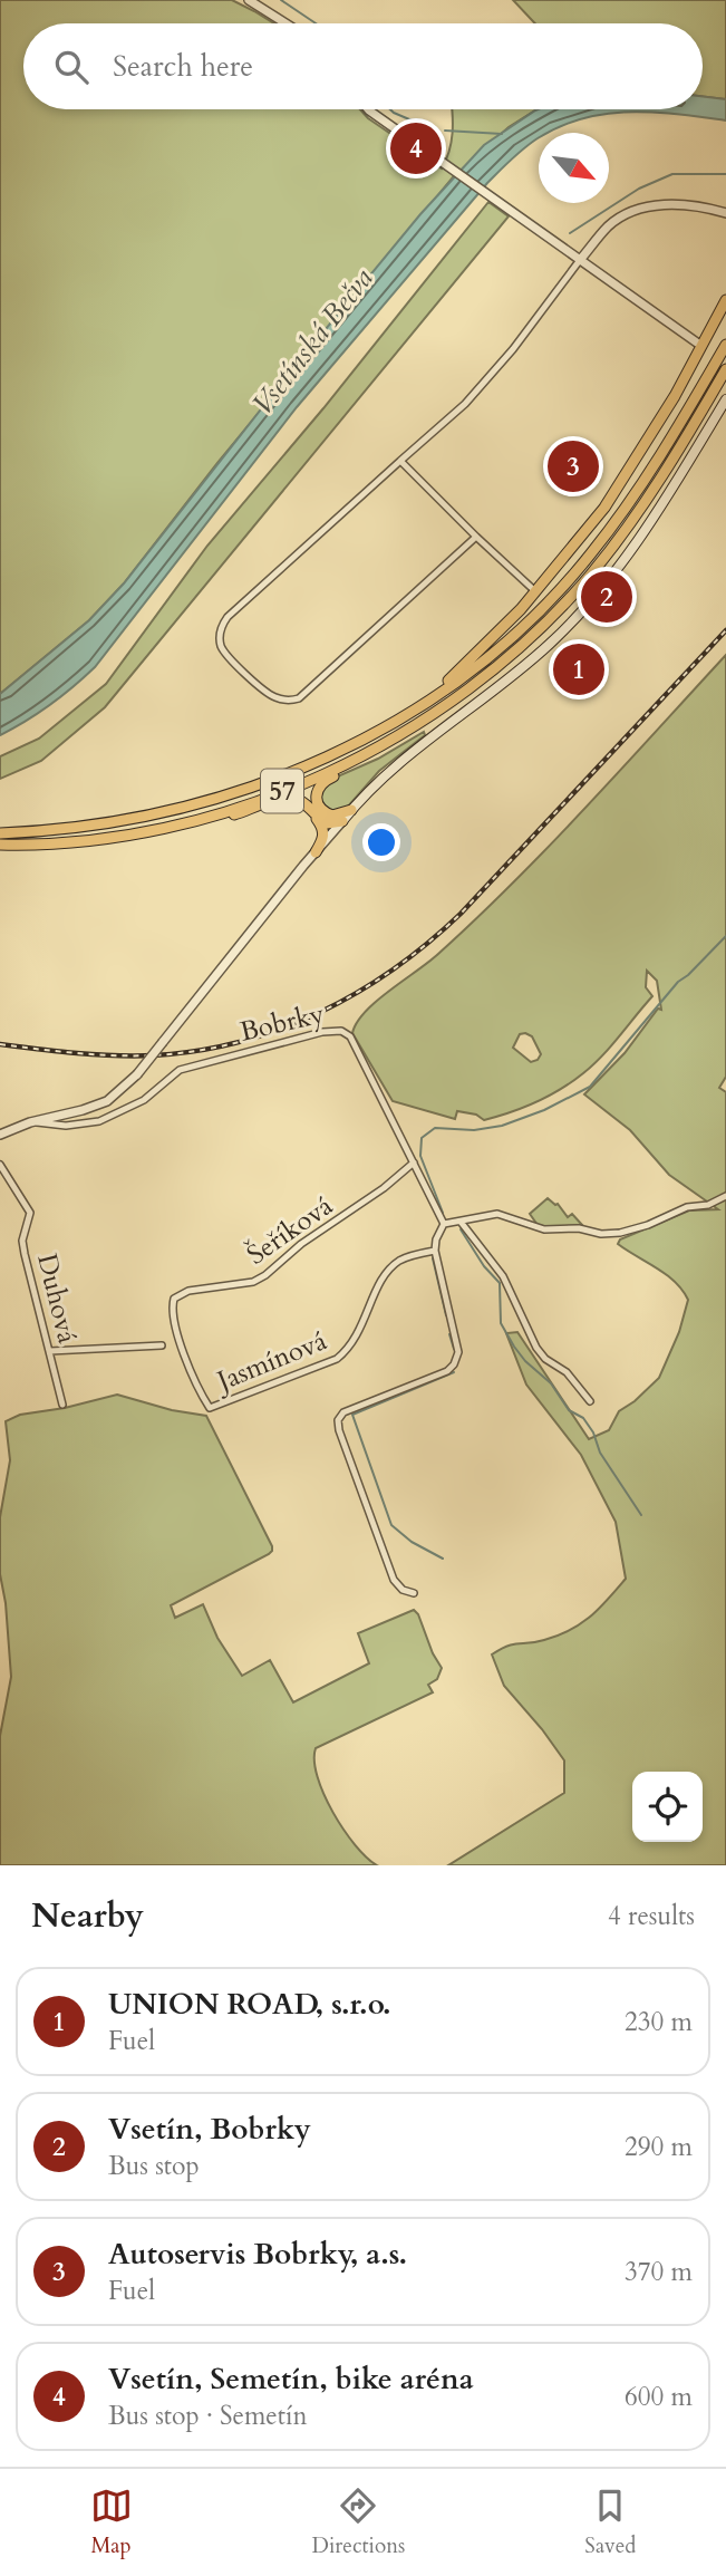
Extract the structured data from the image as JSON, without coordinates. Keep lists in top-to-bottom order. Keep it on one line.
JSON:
{"streets":{"highway":["57"],"street":["Bobrky","Šeříková","Duhová","Jasmínová"]},"crossings":[["Bobrky","Šeříková"],["Šeříková","Jasmínová"]],"water":["Vsetínská Bečva"],"north":"bottom right","page":{"search":"Search here","pins":["4","3","2","1"],"heading":["Nearby","4 results"],"list":[{"mark":"1","name":"UNION ROAD, s.r.o.","note":"Fuel","value":"230 m"},{"mark":"2","name":"Vsetín, Bobrky","note":"Bus stop","value":"290 m"},{"mark":"3","name":"Autoservis Bobrky, a.s.","note":"Fuel","value":"370 m"},{"mark":"4","name":"Vsetín, Semetín, bike aréna","note":"Bus stop · Semetín","value":"600 m"}],"nav":["Map","Directions","Saved"]}}
